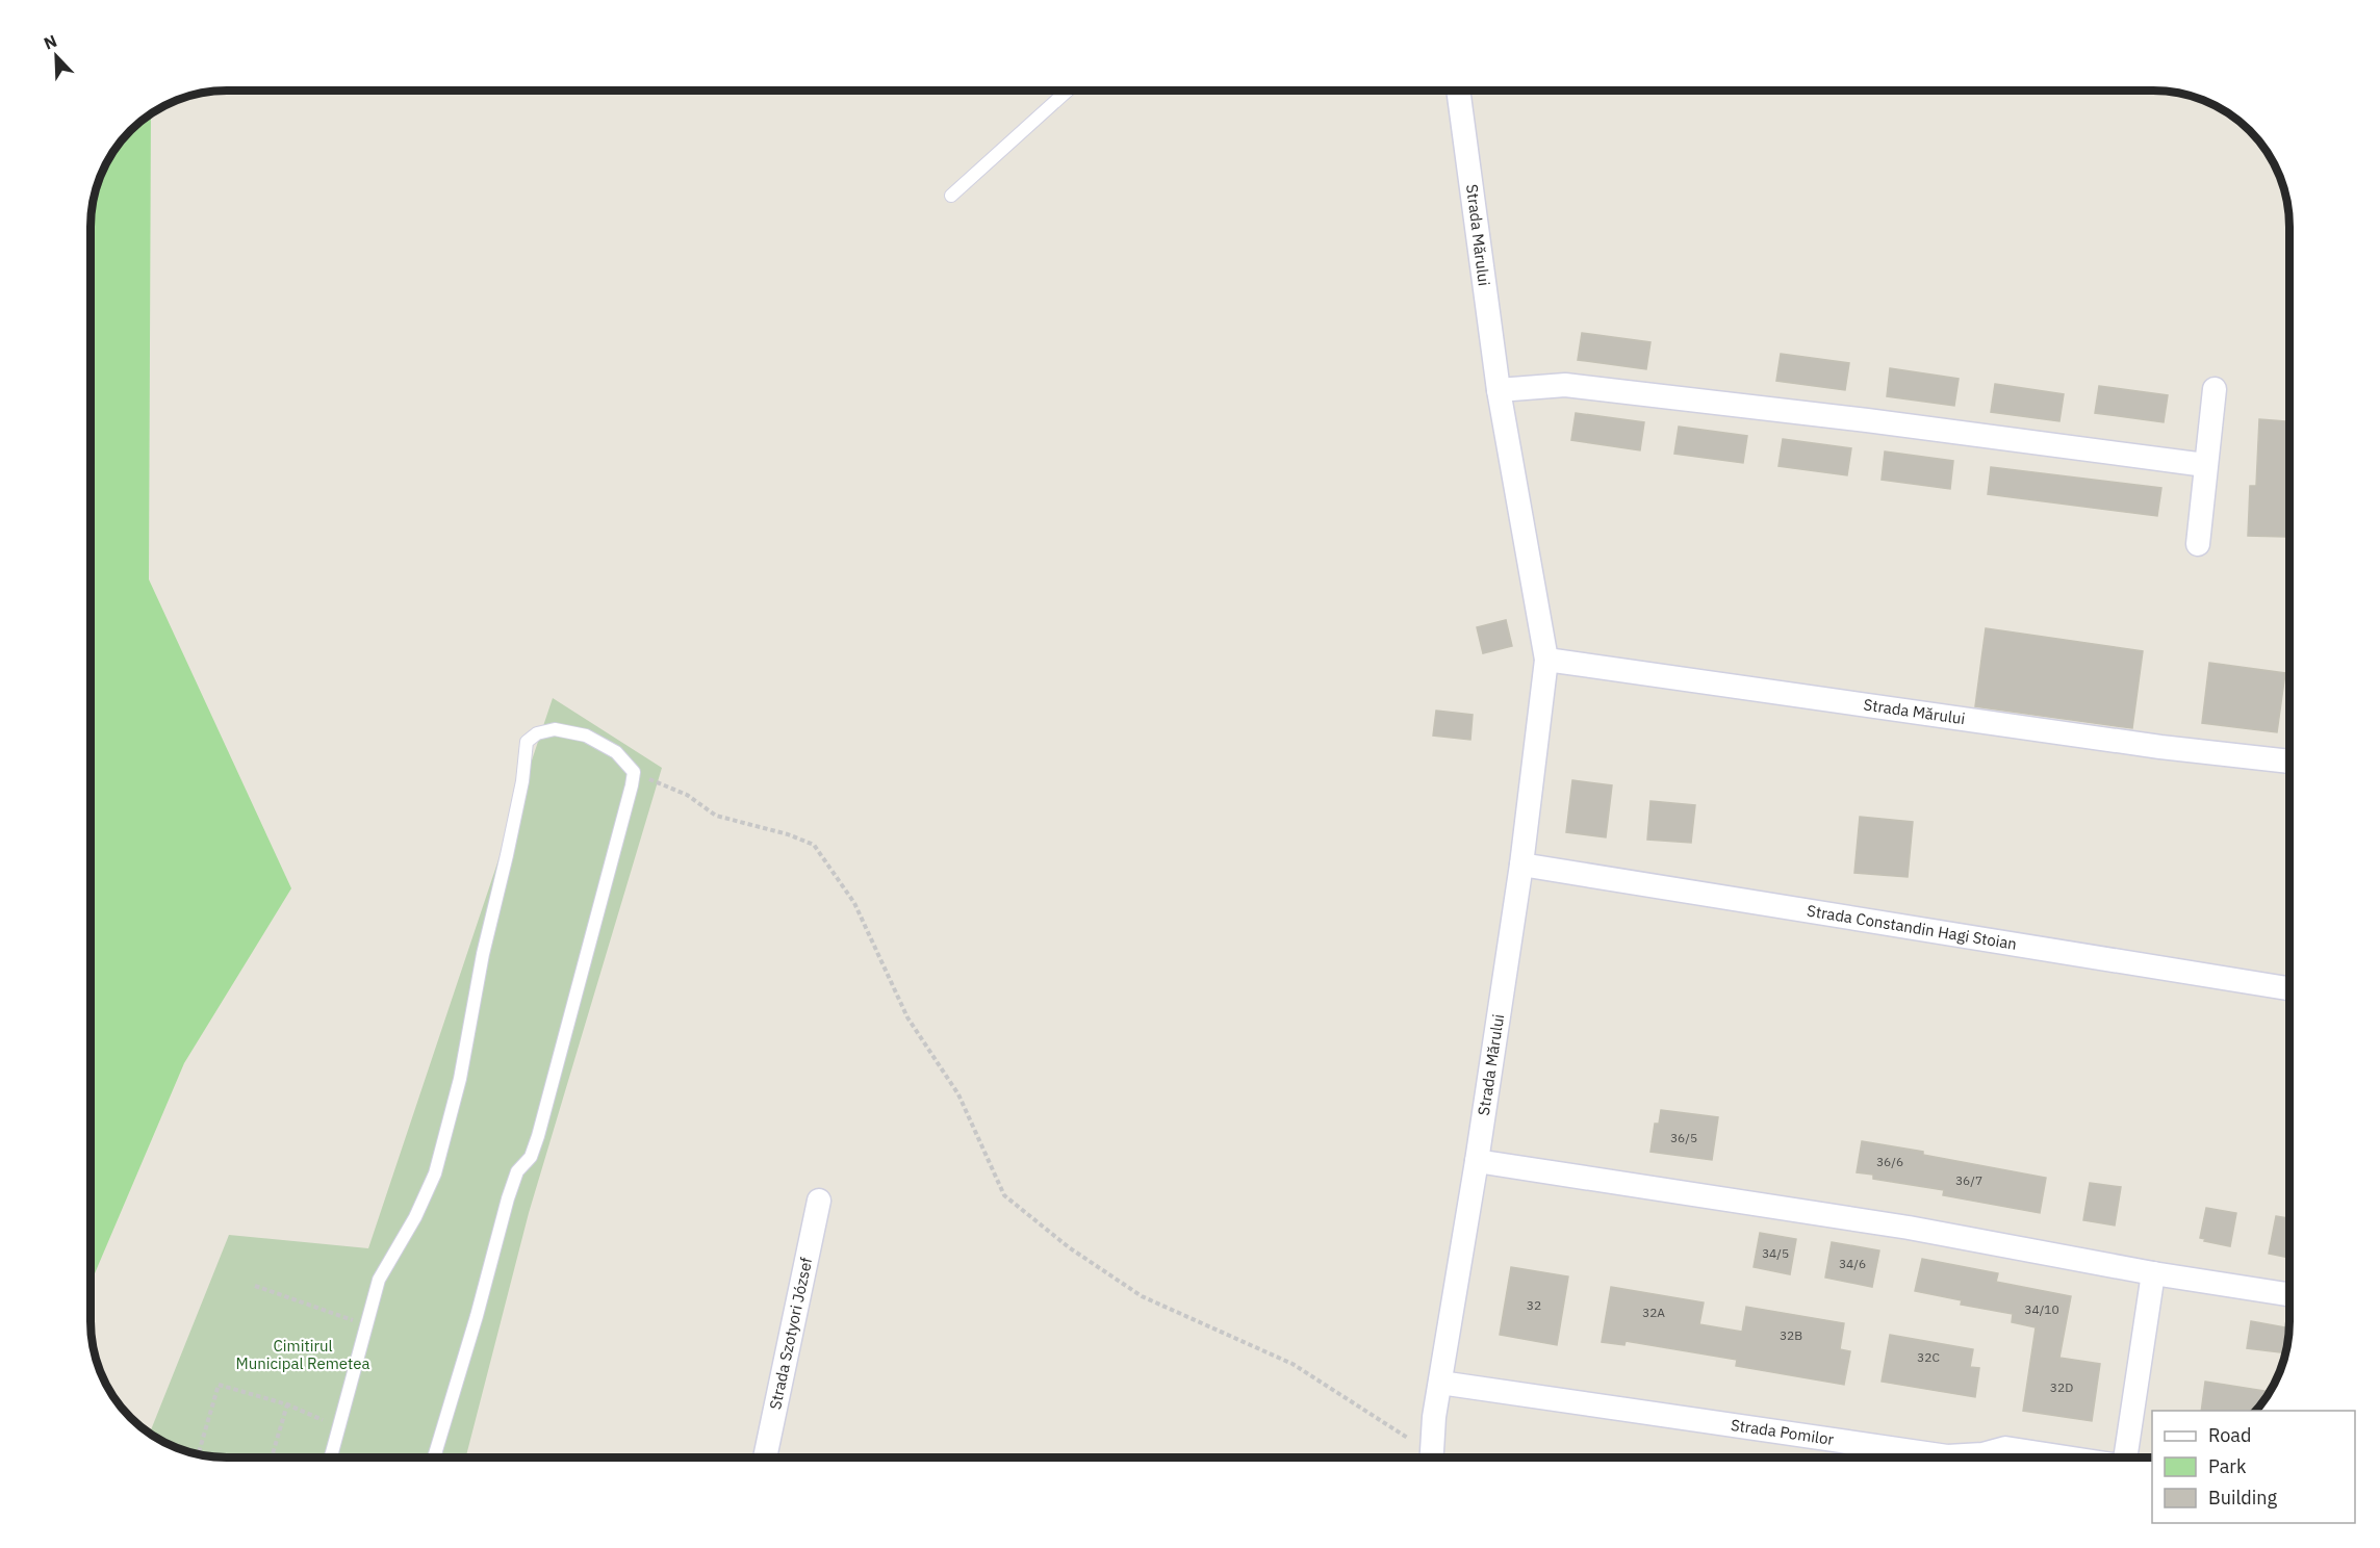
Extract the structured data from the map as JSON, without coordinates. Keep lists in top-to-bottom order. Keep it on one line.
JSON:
{"streets":{"street":["Strada Mărului","Strada Constandin Hagi Stoian","Strada Szotyori József","Strada Pomilor"]},"crossings":[["Strada Mărului","Strada Constandin Hagi Stoian"],["Strada Mărului","Strada Pomilor"]],"parks":["Cimitirul Municipal Remetea"],"house_numbers":["36/5","36/6","36/7","34/5","34/6","32","34/10","32A","32B","32C","32D"],"legend":["Road","Park","Building"],"north":"top left"}
